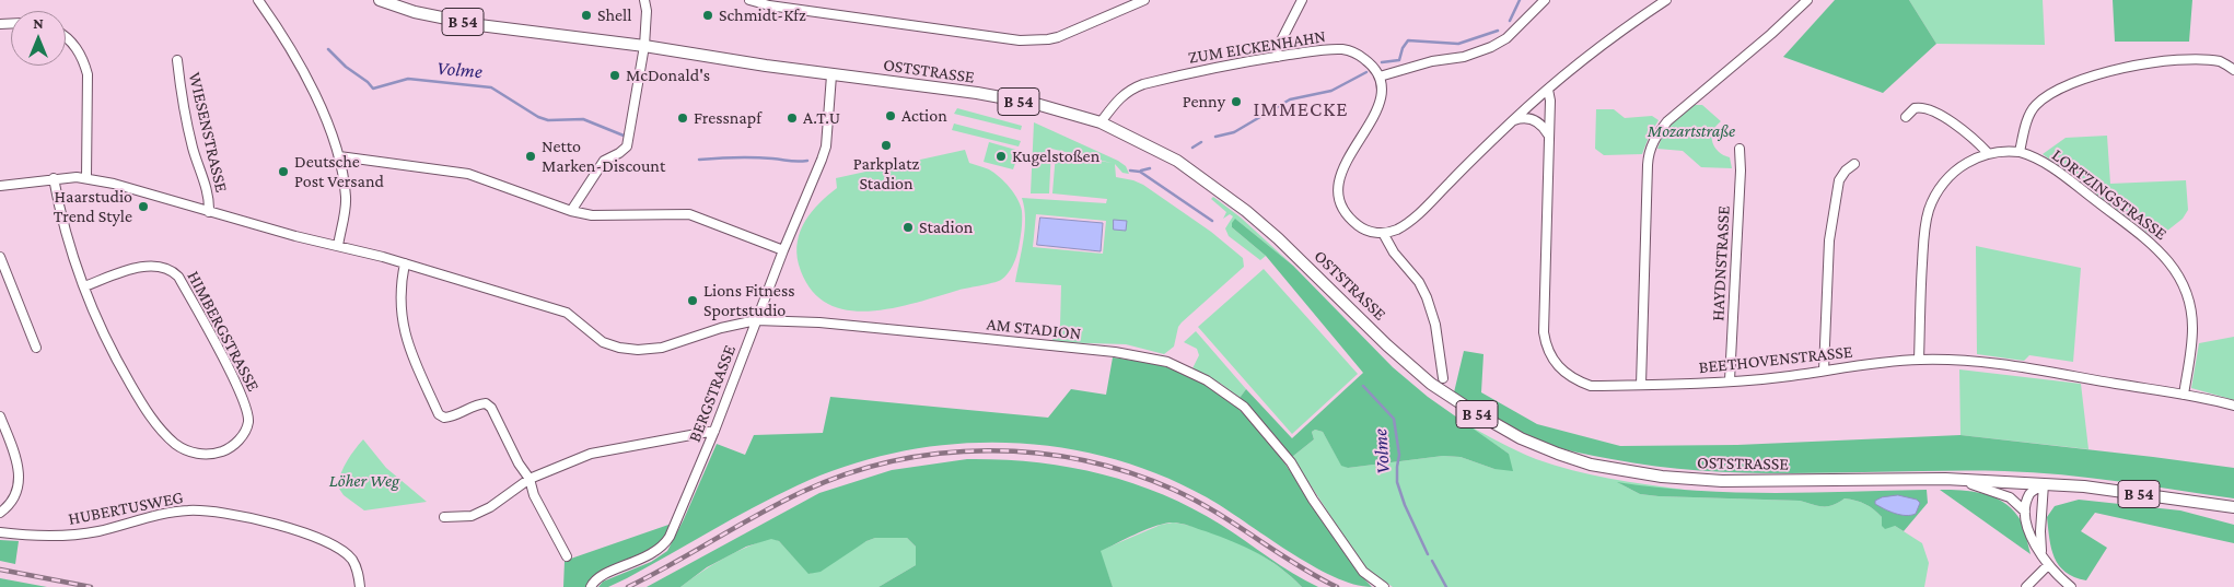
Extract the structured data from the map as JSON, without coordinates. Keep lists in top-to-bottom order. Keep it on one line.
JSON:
{"streets":{"main road":["B 54","OSTSTRASSE"],"street":["ZUM EICKENHAHN","WIESENSTRASSE","LORTZINGSTRASSE","HAYDNSTRASSE","AM STADION","HIMBERGSTRASSE","BEETHOVENSTRASSE","BERGSTRASSE","HUBERTUSWEG"]},"crossings":[["B 54","OSTSTRASSE"],["ZUM EICKENHAHN","OSTSTRASSE"],["OSTSTRASSE","BERGSTRASSE"],["LORTZINGSTRASSE","BEETHOVENSTRASSE"],["HAYDNSTRASSE","BEETHOVENSTRASSE"],["AM STADION","BERGSTRASSE"]],"districts":["IMMECKE"],"water":["Volme"],"parks":["Mozartstraße","Löher Weg"],"places":["Shell","Schmidt-Kfz","McDonald's","Penny","Action","Fressnapf","A.T.U","Parkplatz Stadion","Netto Marken-Discount","Kugelstoßen","Deutsche Post Versand","Haarstudio Trend Style","Stadion","Lions Fitness Sportstudio"],"north":"top"}
